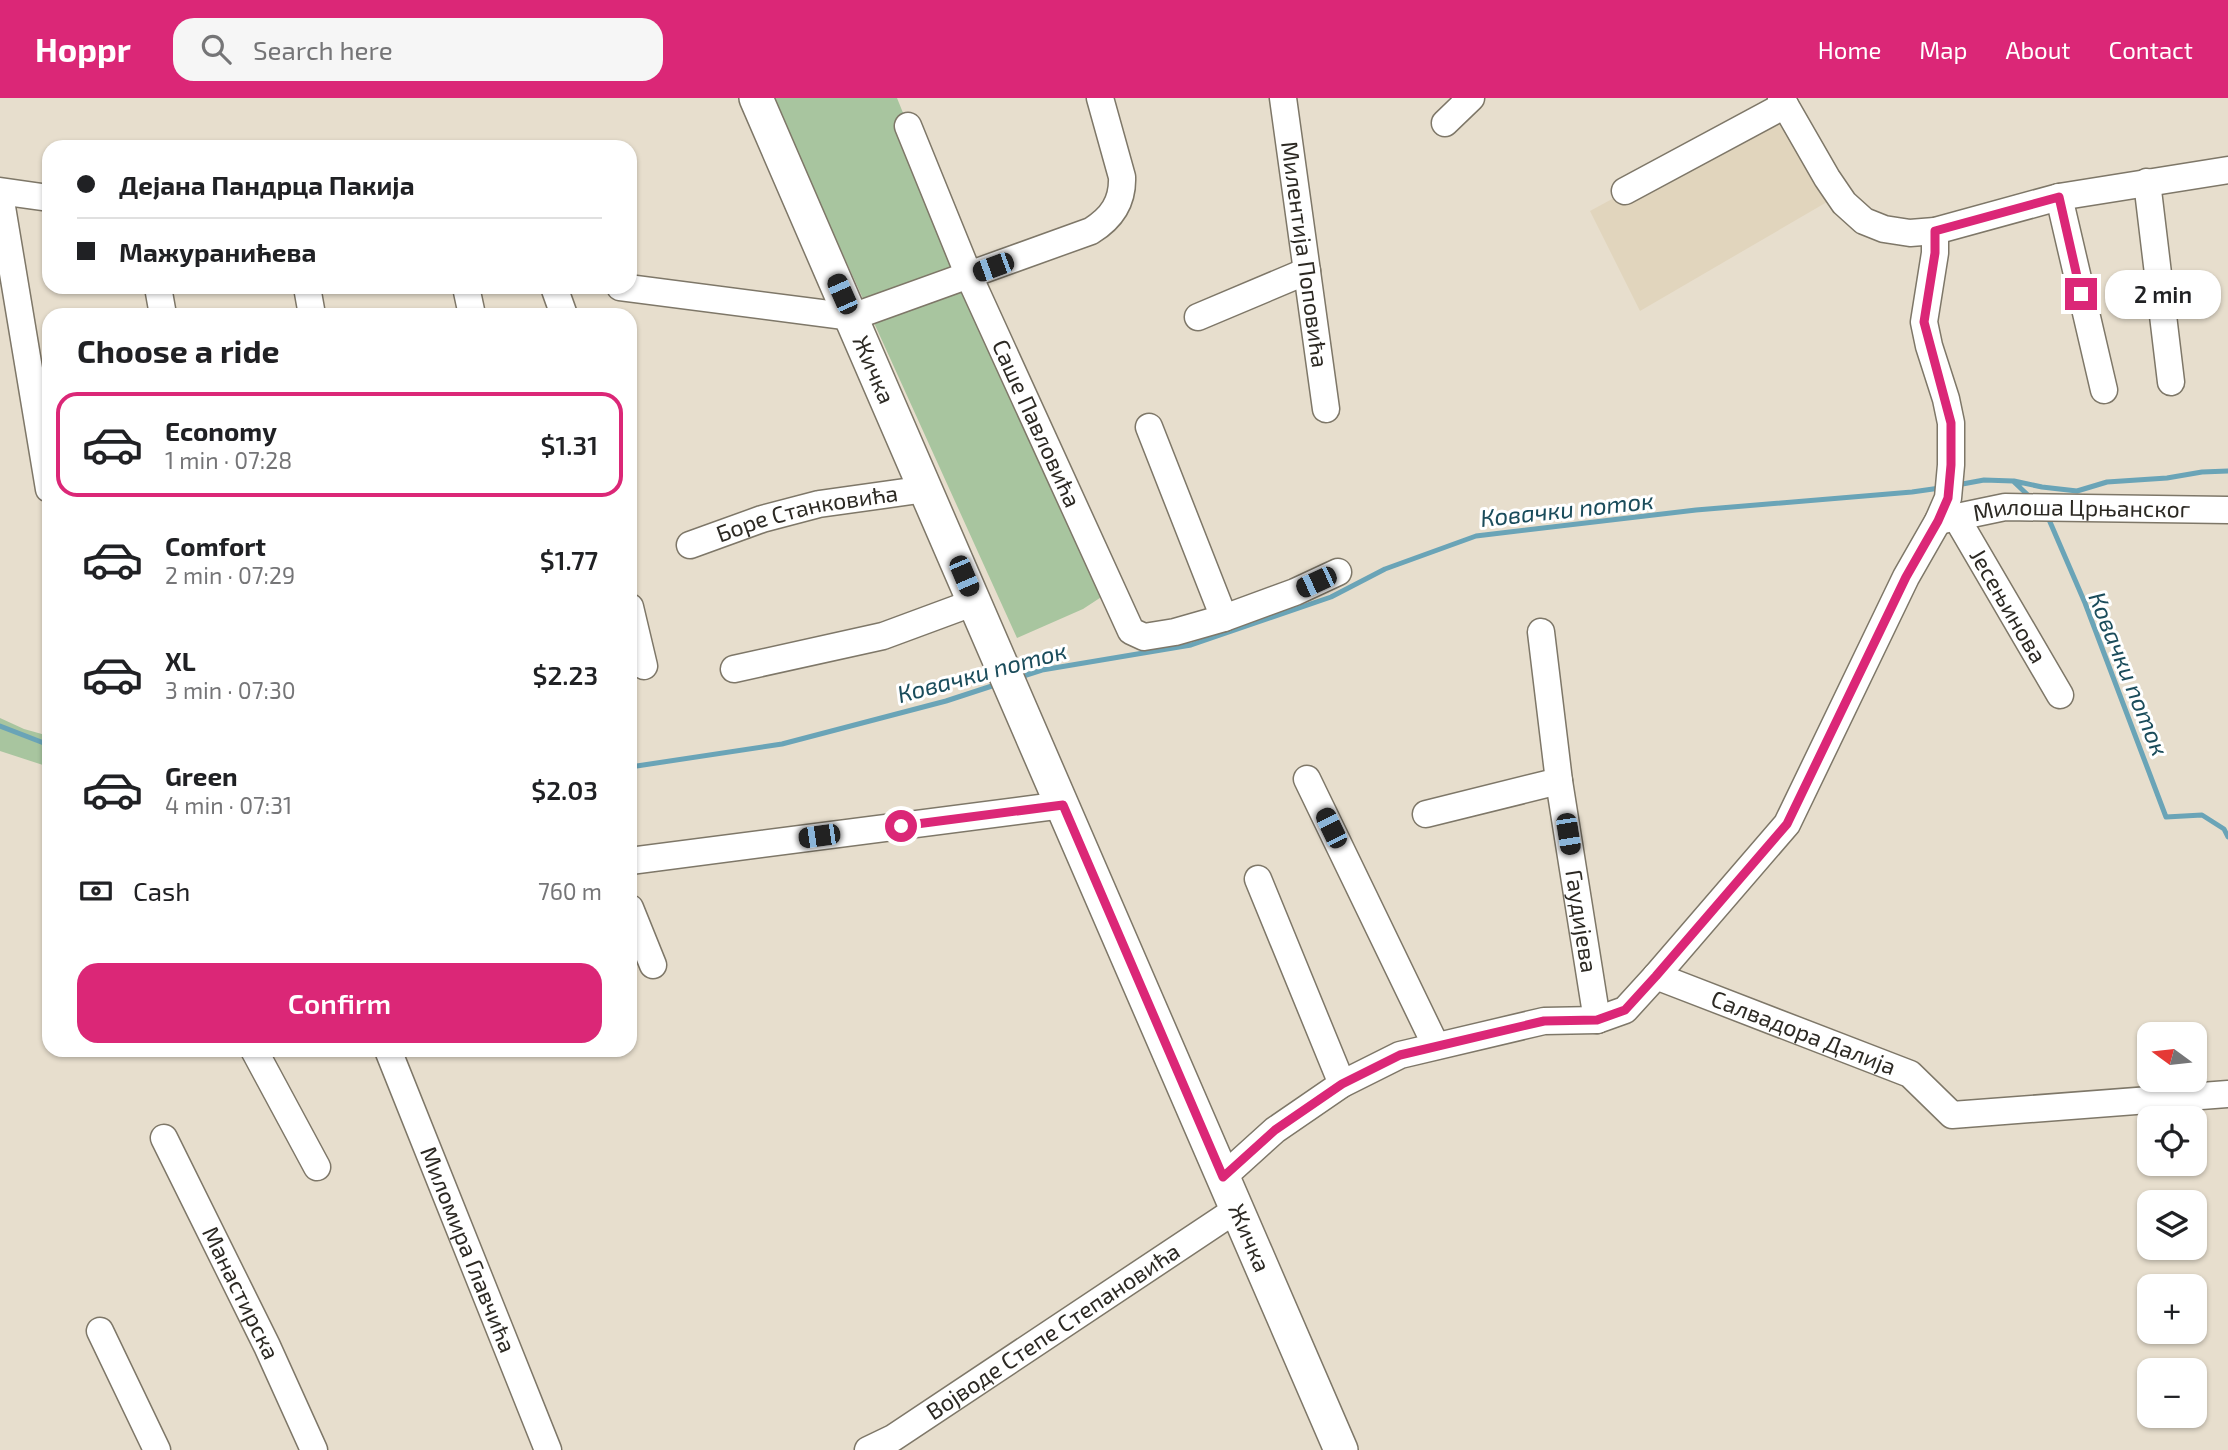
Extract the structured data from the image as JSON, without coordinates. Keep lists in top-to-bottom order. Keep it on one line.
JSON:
{"streets":{"main road":["Жичка"],"street":["Милентија Поповића","Саше Павловића","Милоша Црњанског","Боре Станковића","Јесењинова","Гаудијева","Салвадора Далија","Миломира Главчића","Манастирска","Војводе Степе Степановића"]},"crossings":[["Жичка","Боре Станковића"],["Жичка","Војводе Степе Степановића"],["Милоша Црњанског","Јесењинова"]],"water":["Ковачки поток"],"north":"left","page":{"header":"Hoppr","search":"Search here","nav":["Home","Map","About","Contact"],"banner":["Дејана Пандрца Пакија","Мажуранићева"],"bubble":"2 min","heading":"Choose a ride","list":[{"name":"Economy","note":"1 min · 07:28","value":"$1.31"},{"name":"Comfort","note":"2 min · 07:29","value":"$1.77"},{"name":"XL","note":"3 min · 07:30","value":"$2.23"},{"name":"Green","note":"4 min · 07:31","value":"$2.03"}],"pay":["Cash","760 m"],"buttons":"Confirm","map_buttons":["+","−"]}}
